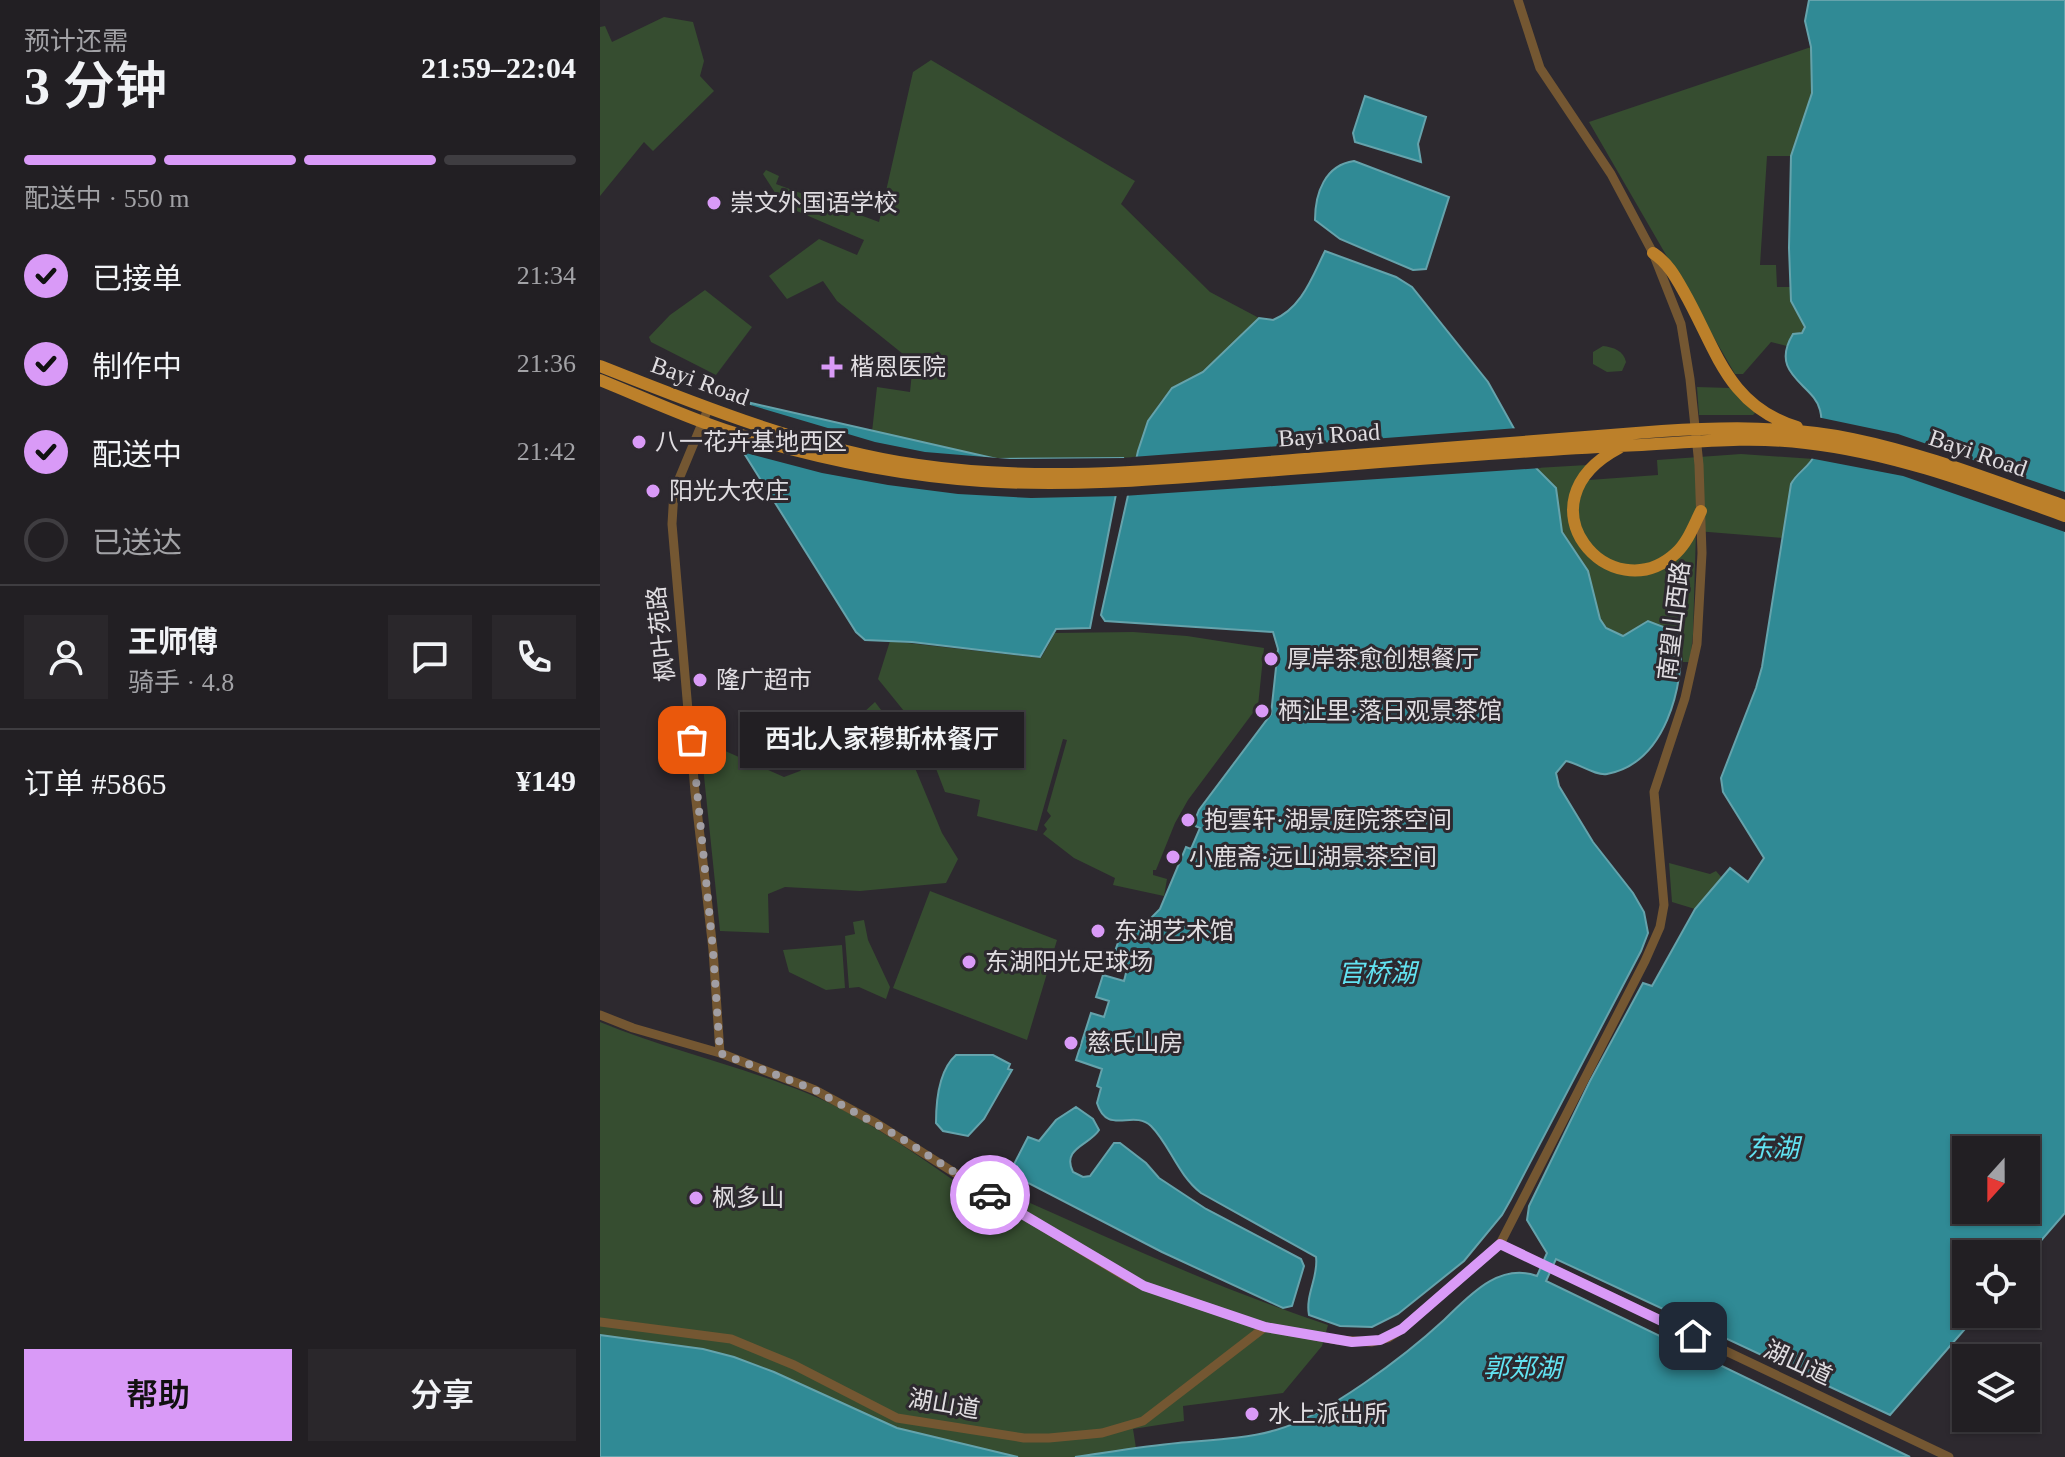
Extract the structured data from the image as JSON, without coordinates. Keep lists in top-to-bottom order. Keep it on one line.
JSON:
{"streets":{"main road":["Bayi Road"],"street":["南望山西路","枫叶苑路","湖山道"]},"crossings":[["Bayi Road","枫叶苑路"],["南望山西路","湖山道"]],"water":["官桥湖","东湖","郭郑湖"],"places":{"other":["崇文外国语学校","八一花卉基地西区","阳光大农庄","厚岸茶愈创想餐厅","隆广超市","栖沚里·落日观景茶馆","西北人家穆斯林餐厅","抱雲轩·湖景庭院茶空间","小鹿斋·远山湖景茶空间","东湖艺术馆","东湖阳光足球场","慈氏山房","枫多山","水上派出所"],"health":["楷恩医院"]},"north":"bottom","page":{"heading":["3 分钟","预计还需","21:59–22:04"],"panel":["王师傅","骑手 · 4.8","订单 #5865","¥149"],"bar":"配送中 · 550 m","list":[["已接单","21:34"],["制作中","21:36"],["配送中","21:42"],"已送达"],"bubble":"西北人家穆斯林餐厅","buttons":["帮助","分享"]}}
